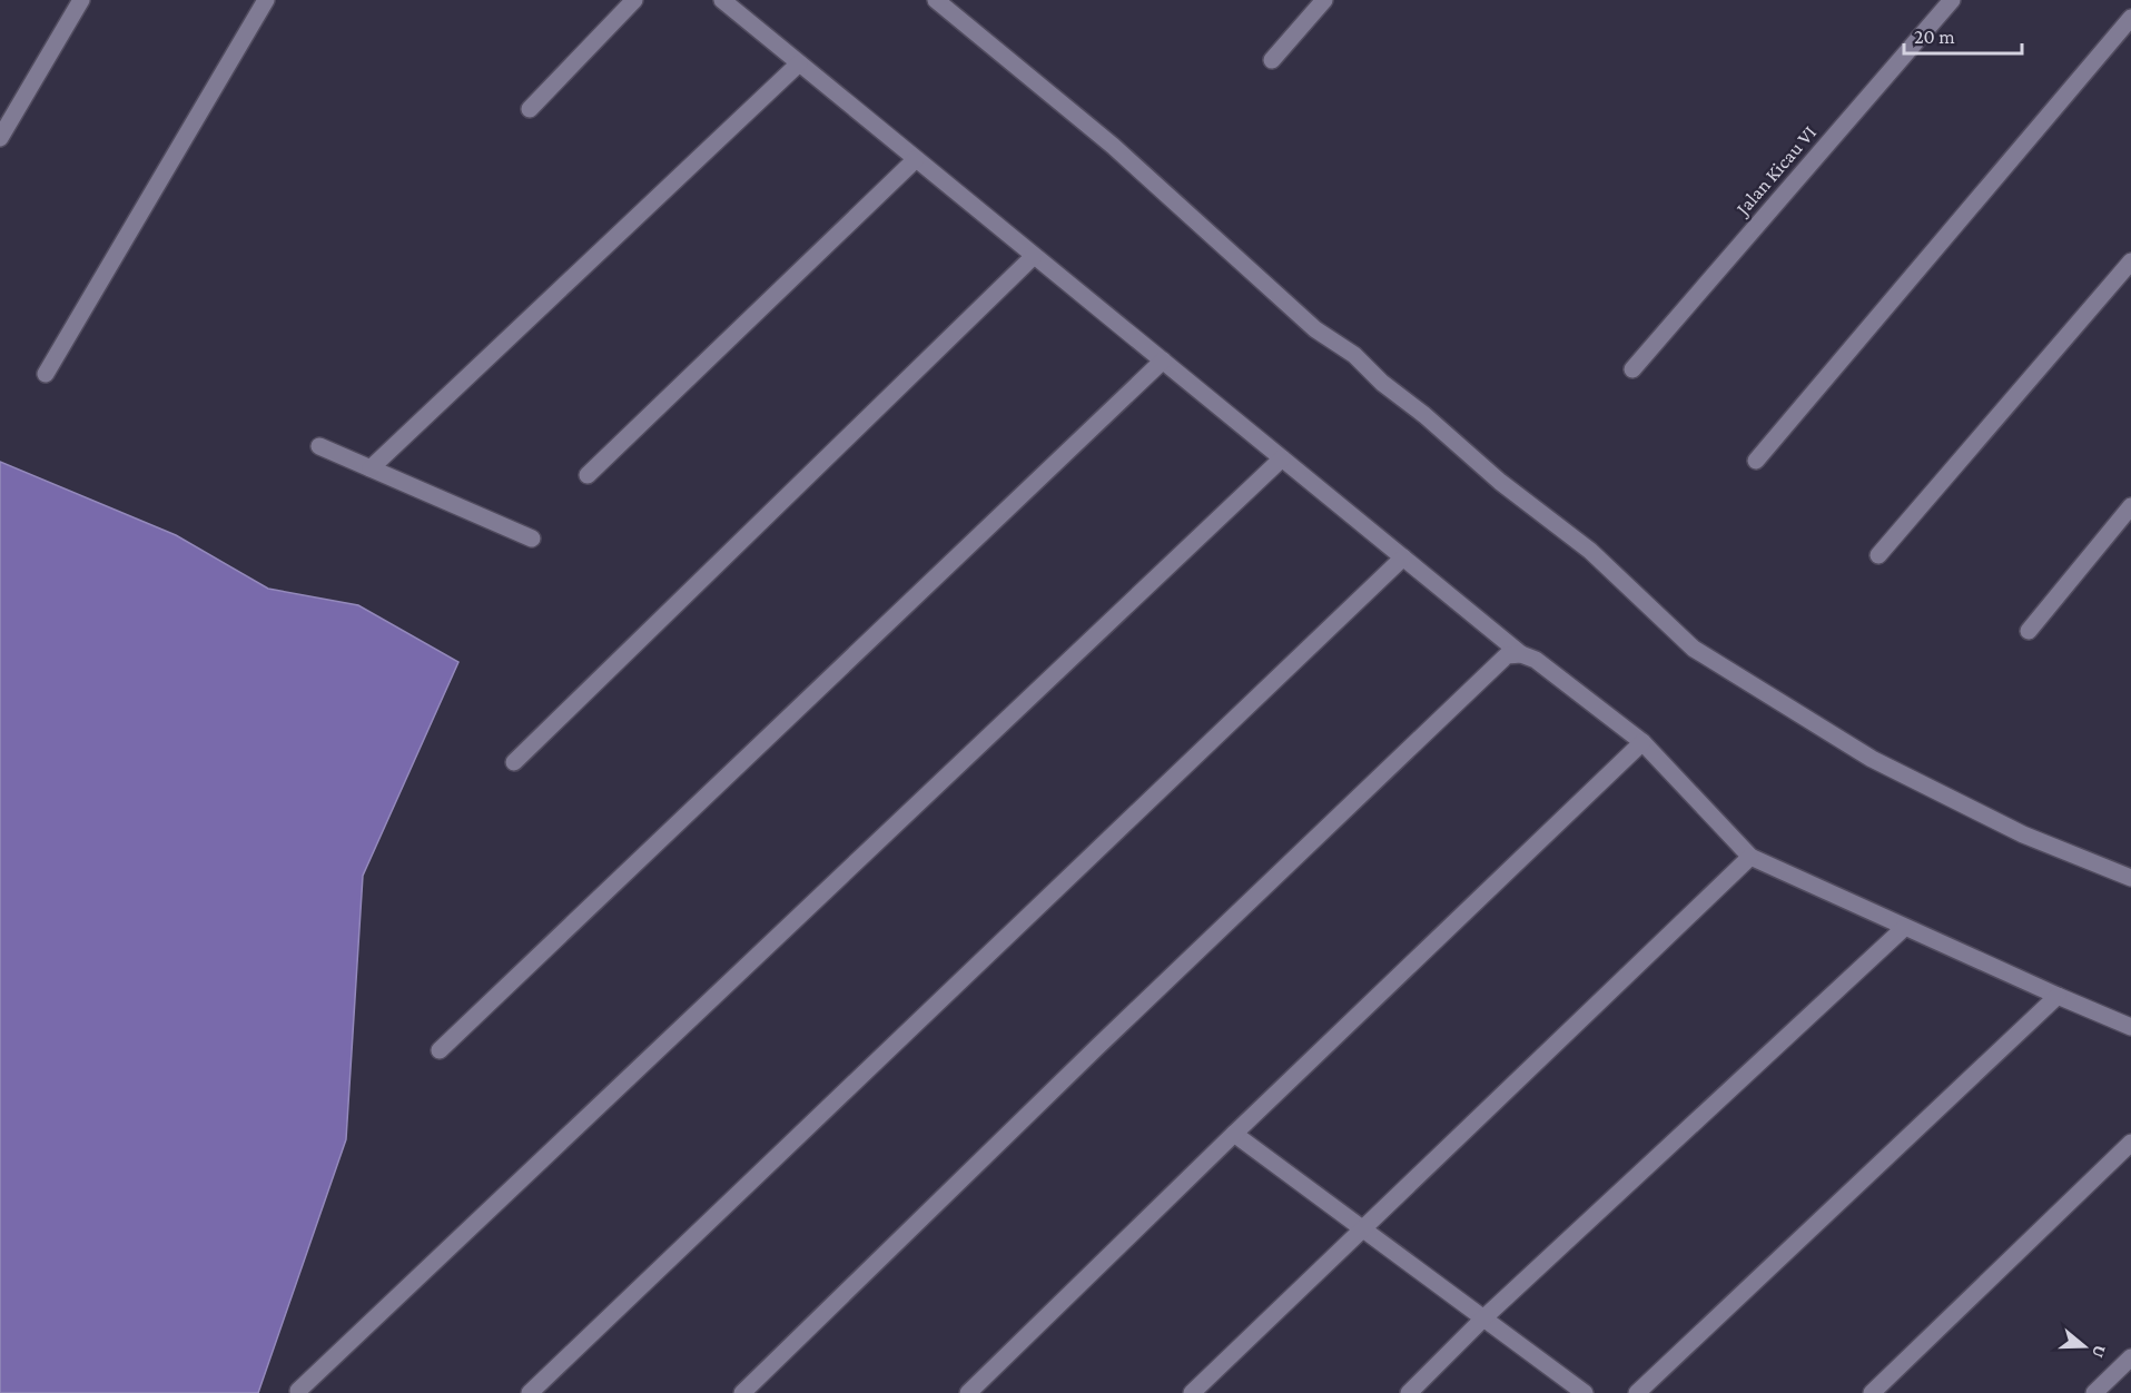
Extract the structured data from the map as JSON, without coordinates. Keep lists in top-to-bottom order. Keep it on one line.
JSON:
{"streets":{"street":["Jalan Kicau VI"]},"scale_bar":"20 m","north":"right"}
